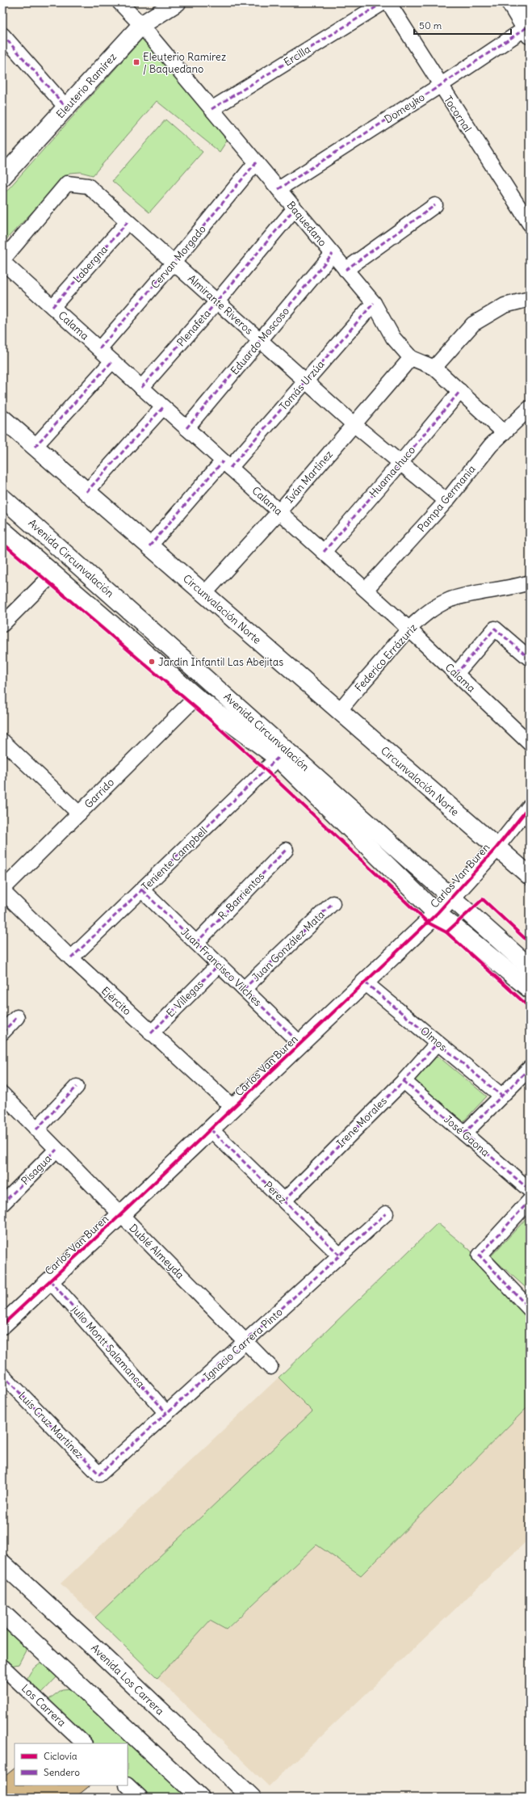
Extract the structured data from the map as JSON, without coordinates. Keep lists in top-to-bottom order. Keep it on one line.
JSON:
{"streets":{"main road":["Eleuterio Ramírez","Avenida Circunvalación","Circunvalación Norte","Carlos Van Buren","Avenida Los Carrera"],"street":["Ercilla","Domeyko","Tocornal","Baquedano","Cervan Morgado","Labergna","Almirante Riveros","Calama","Plenafeta","Eduardo Moscoso","Tomás Urzúa","Huamachuco","Iván Martínez","Pampa Germania","Federico Errázuriz","Garrido","Teniente Campbell","R. Barrientos","Juan González Mata","Juan Francisco Vilches","E. Villegas","Ejército","Olmos","Irene Morales","José Gaona","Pisagua","Perez","Dublé Almeyda","Ignacio Carrera Pinto","julio Montt Salamanca","Luis Cruz Martínez","Los Carrera"]},"crossings":[["Ercilla","Baquedano"],["Eleuterio Ramírez","Baquedano"],["Domeyko","Tocornal"],["Domeyko","Baquedano"],["Baquedano","Cervan Morgado"],["Baquedano","Plenafeta"],["Baquedano","Eduardo Moscoso"],["Baquedano","Tomás Urzúa"],["Baquedano","Huamachuco"],["Baquedano","Iván Martínez"],["Baquedano","Pampa Germania"],["Cervan Morgado","Almirante Riveros"],["Cervan Morgado","Calama"],["Labergna","Almirante Riveros"],["Labergna","Calama"],["Almirante Riveros","Calama"],["Almirante Riveros","Plenafeta"],["Almirante Riveros","Eduardo Moscoso"],["Almirante Riveros","Tomás Urzúa"],["Almirante Riveros","Huamachuco"],["Almirante Riveros","Iván Martínez"],["Almirante Riveros","Pampa Germania"],["Calama","Plenafeta"],["Calama","Eduardo Moscoso"],["Calama","Tomás Urzúa"],["Calama","Huamachuco"],["Calama","Iván Martínez"],["Calama","Pampa Germania"],["Calama","Federico Errázuriz"],["Tomás Urzúa","Circunvalación Norte"],["Iván Martínez","Circunvalación Norte"],["Avenida Circunvalación","Garrido"],["Avenida Circunvalación","Teniente Campbell"],["Avenida Circunvalación","Carlos Van Buren"],["Circunvalación Norte","Federico Errázuriz"],["Circunvalación Norte","Carlos Van Buren"],["Garrido","Ejército"],["Teniente Campbell","Juan Francisco Vilches"],["Teniente Campbell","Ejército"],["Carlos Van Buren","Juan Francisco Vilches"],["Carlos Van Buren","Ejército"],["Carlos Van Buren","Olmos"],["Carlos Van Buren","Perez"],["Carlos Van Buren","Dublé Almeyda"],["Carlos Van Buren","julio Montt Salamanca"],["R. Barrientos","Juan Francisco Vilches"],["Juan González Mata","Juan Francisco Vilches"],["Juan Francisco Vilches","E. Villegas"],["E. Villegas","Ejército"],["Olmos","Irene Morales"],["Irene Morales","José Gaona"],["Irene Morales","Perez"],["Pisagua","Dublé Almeyda"],["Perez","Ignacio Carrera Pinto"],["Dublé Almeyda","Ignacio Carrera Pinto"],["Ignacio Carrera Pinto","julio Montt Salamanca"],["Ignacio Carrera Pinto","Luis Cruz Martínez"]],"places":{"transit":["Eleuterio Ramírez / Baquedano"],"other":["Jardín Infantil Las Abejitas"]},"legend":["Ciclovía","Sendero"],"scale_bar":"50 m"}
